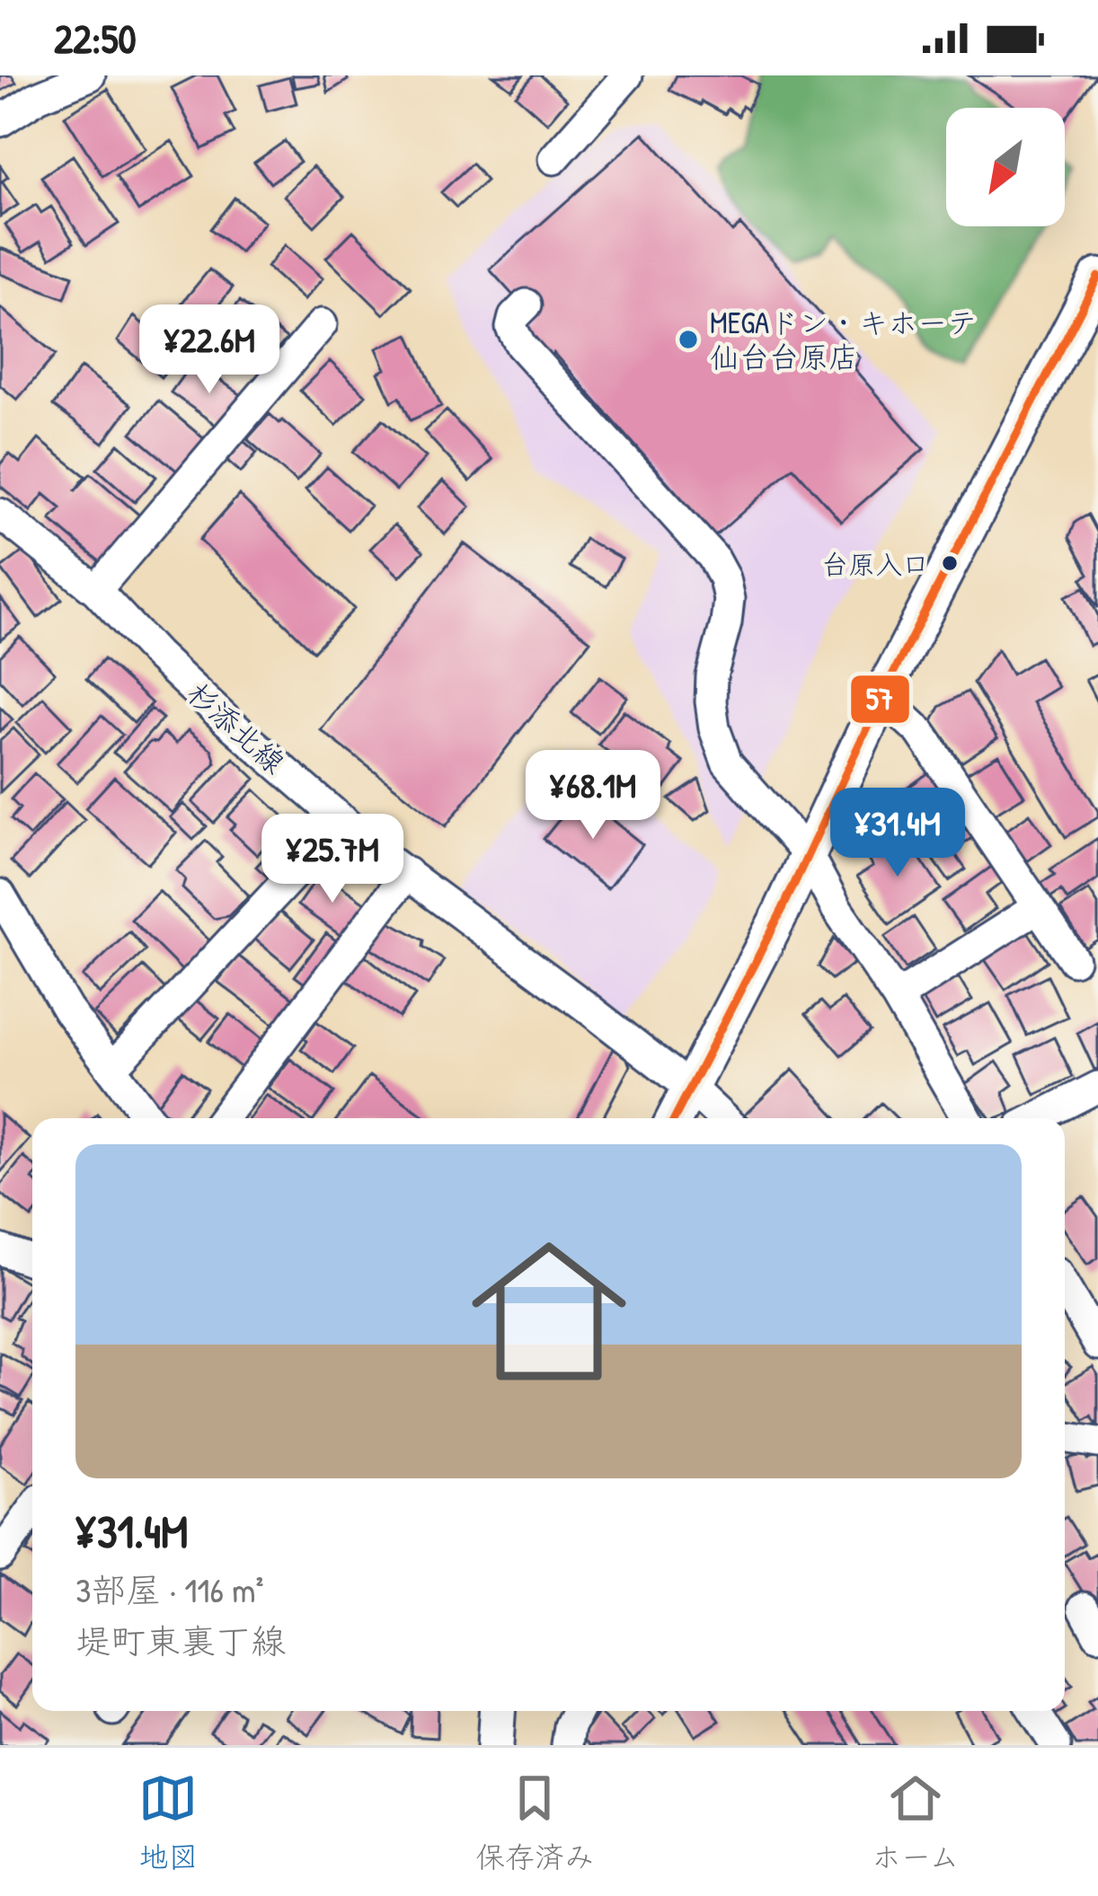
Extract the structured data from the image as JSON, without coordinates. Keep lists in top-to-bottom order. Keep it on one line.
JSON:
{"streets":{"street":["杉添北線"]},"places":["MEGAドン・キホーテ 仙台台原店","台原入口"],"lines":["transit line 57"],"north":"bottom left","page":{"status":"22:50","price":["¥22.6M","¥68.1M","¥31.4M","¥25.7M"],"list":[{"name":"¥31.4M","note":"3部屋 · 116 m² · 堤町東裏丁線"}],"tabs":["地図","保存済み","ホーム"]}}
